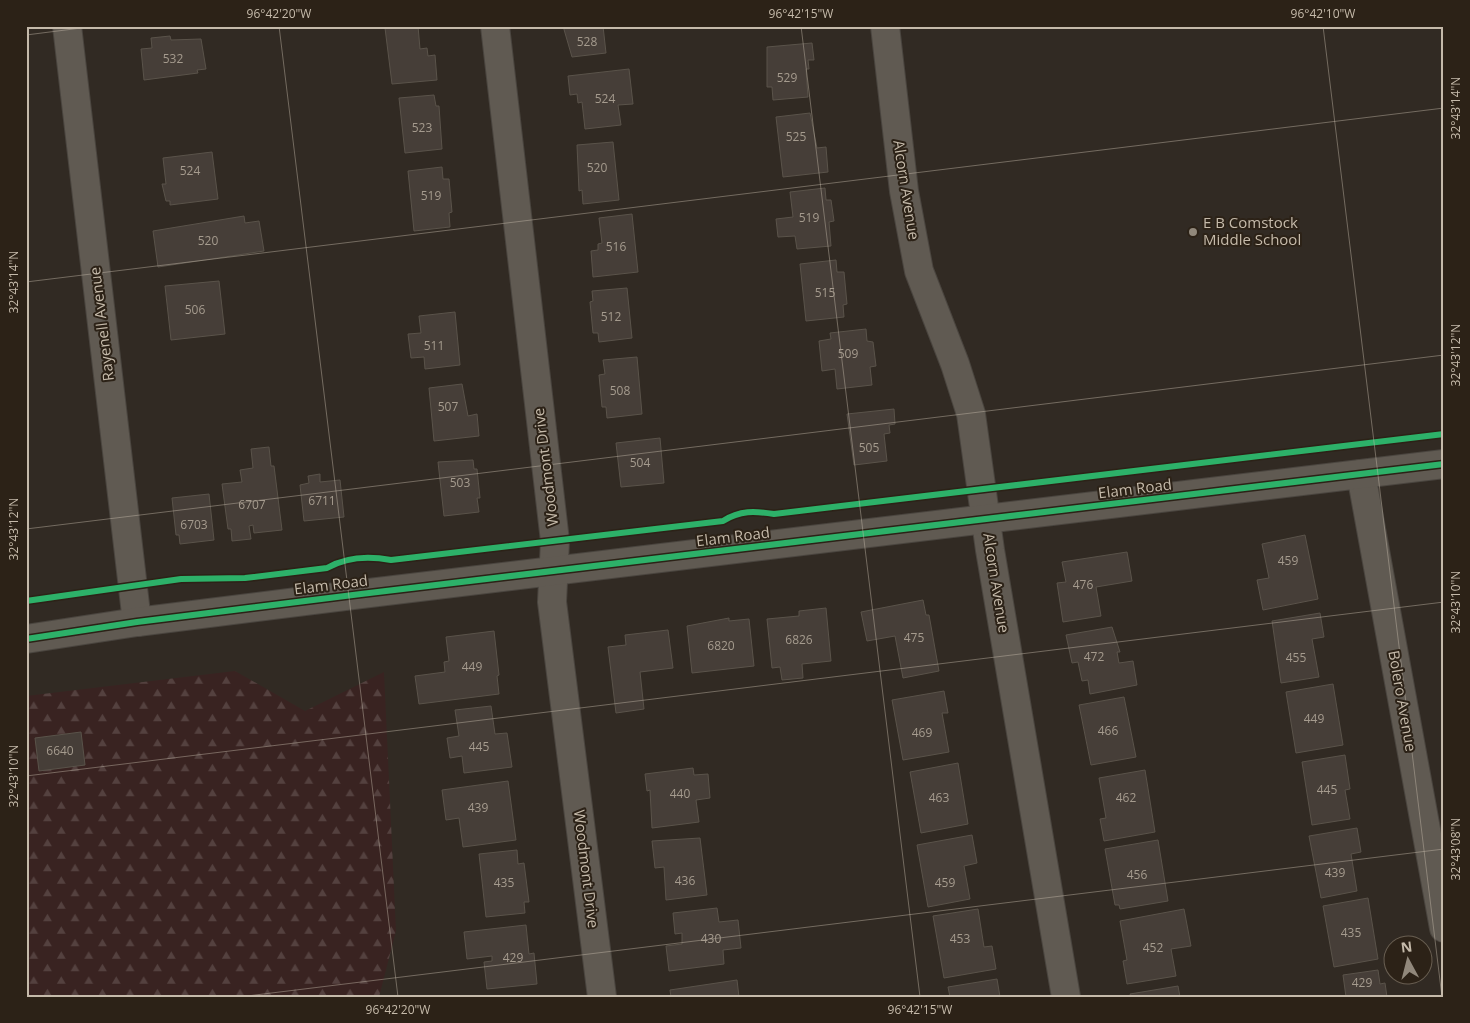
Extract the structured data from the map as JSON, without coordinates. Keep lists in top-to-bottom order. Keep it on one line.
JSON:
{"streets":{"street":["Alcorn Avenue","Rayenell Avenue","Woodmont Drive","Elam Road","Bolero Avenue"]},"crossings":[["Alcorn Avenue","Elam Road"],["Rayenell Avenue","Elam Road"],["Woodmont Drive","Elam Road"],["Elam Road","Bolero Avenue"]],"places":["E B Comstock Middle School"],"house_numbers":["528","532","529","524","523","525","520","524","519","519","520","516","515","506","512","511","509","508","507","505","504","503","6711","6707","6703","459","476","475","6826","6820","472","455","449","449","466","469","445","6640","445","440","463","462","439","439","456","436","435","459","435","430","453","452","429","429"],"north":"top","coordinates":["96°42'20\"W","96°42'15\"W","96°42'10\"W","32°43'14\"N","32°43'12\"N","32°43'10\"N","32°43'08\"N"]}
